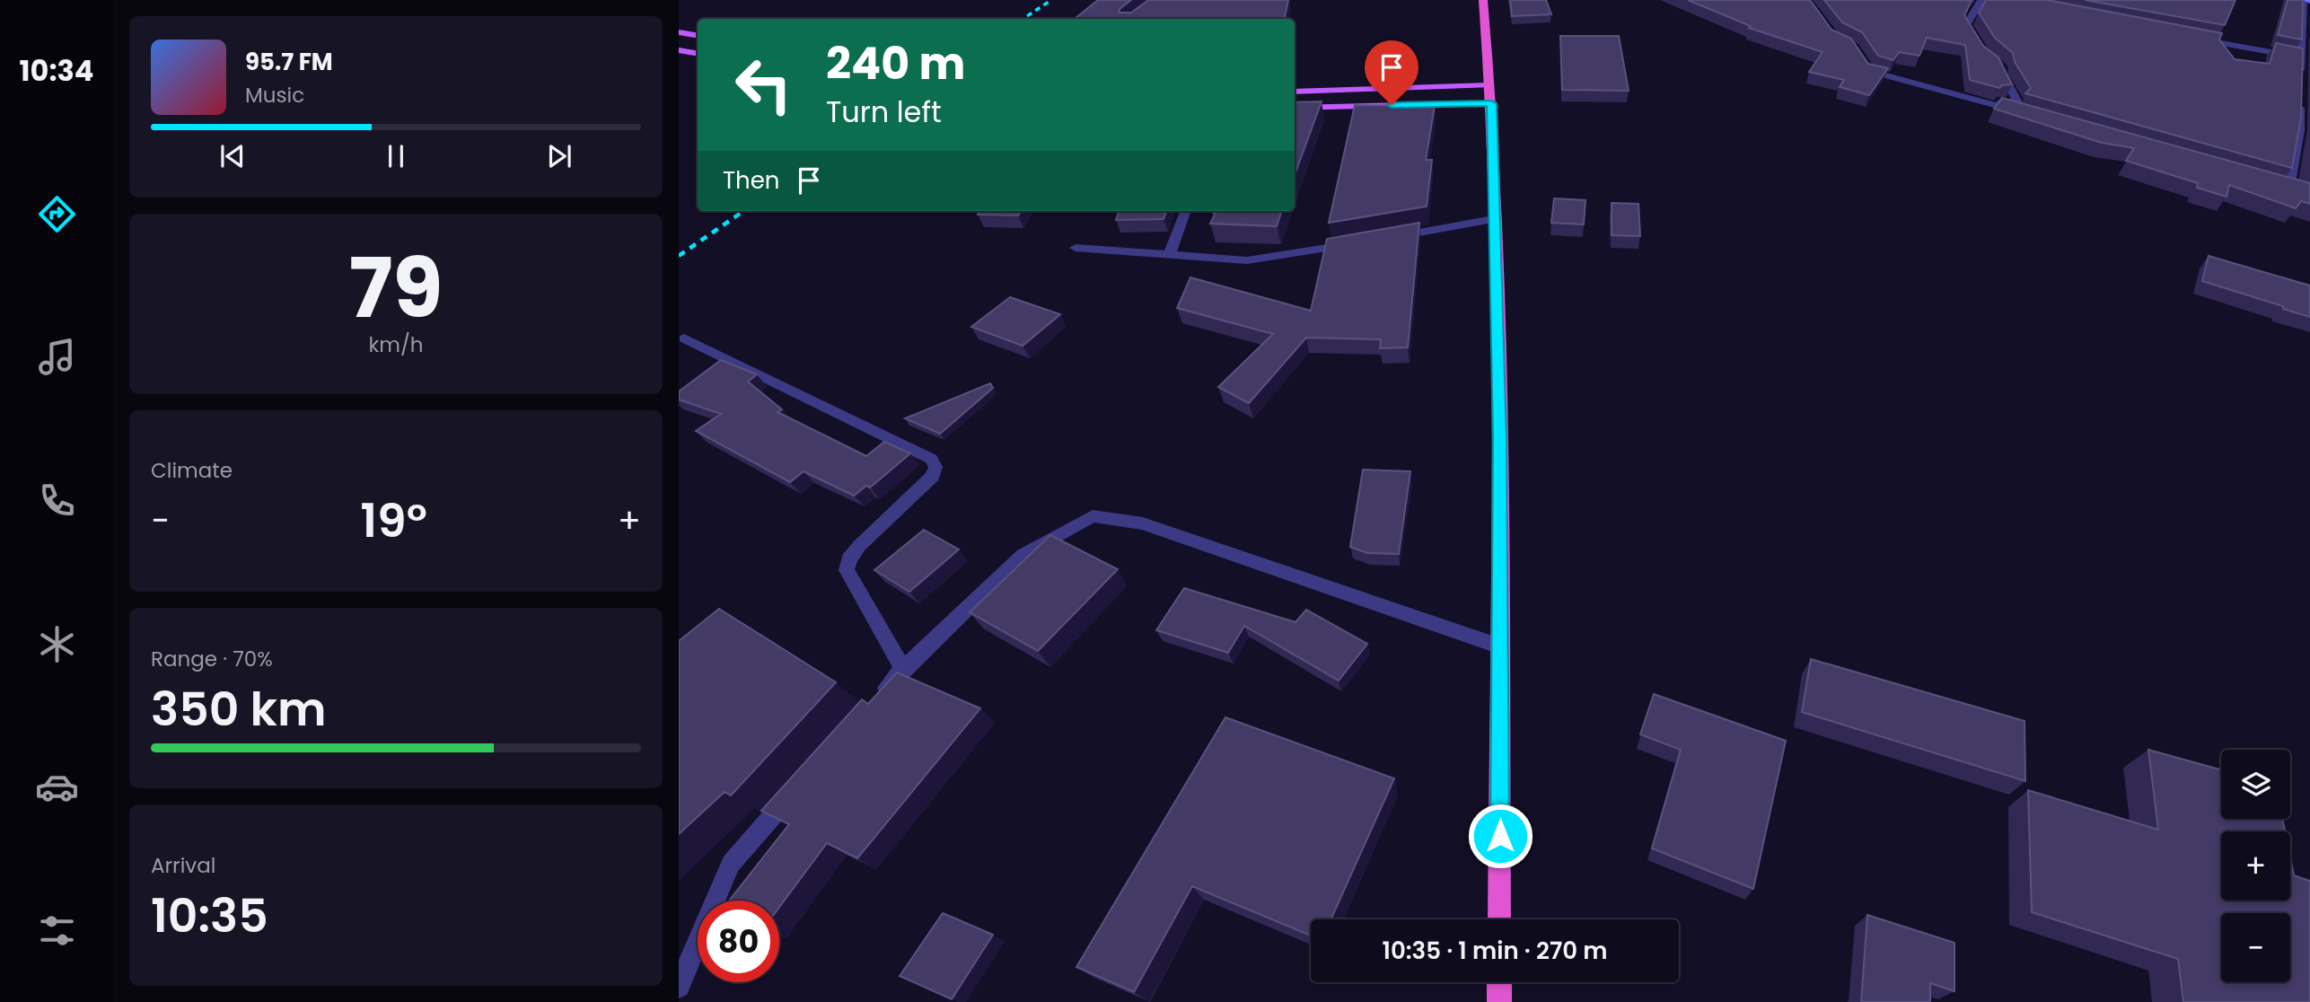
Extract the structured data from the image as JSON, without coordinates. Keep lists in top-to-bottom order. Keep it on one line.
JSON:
{"page":{"tabs":"10:34","turn":["240 m","Turn left"],"song":["95.7 FM","Music"],"then":"Then","tile":[["79","km/h"],"Climate",["Range · 70%","350 km"],["Arrival","10:35"]],"heat":["−","19°","+"],"map_buttons":["+","−"],"limit":"80","trip":"10:35 · 1 min · 270 m"}}
